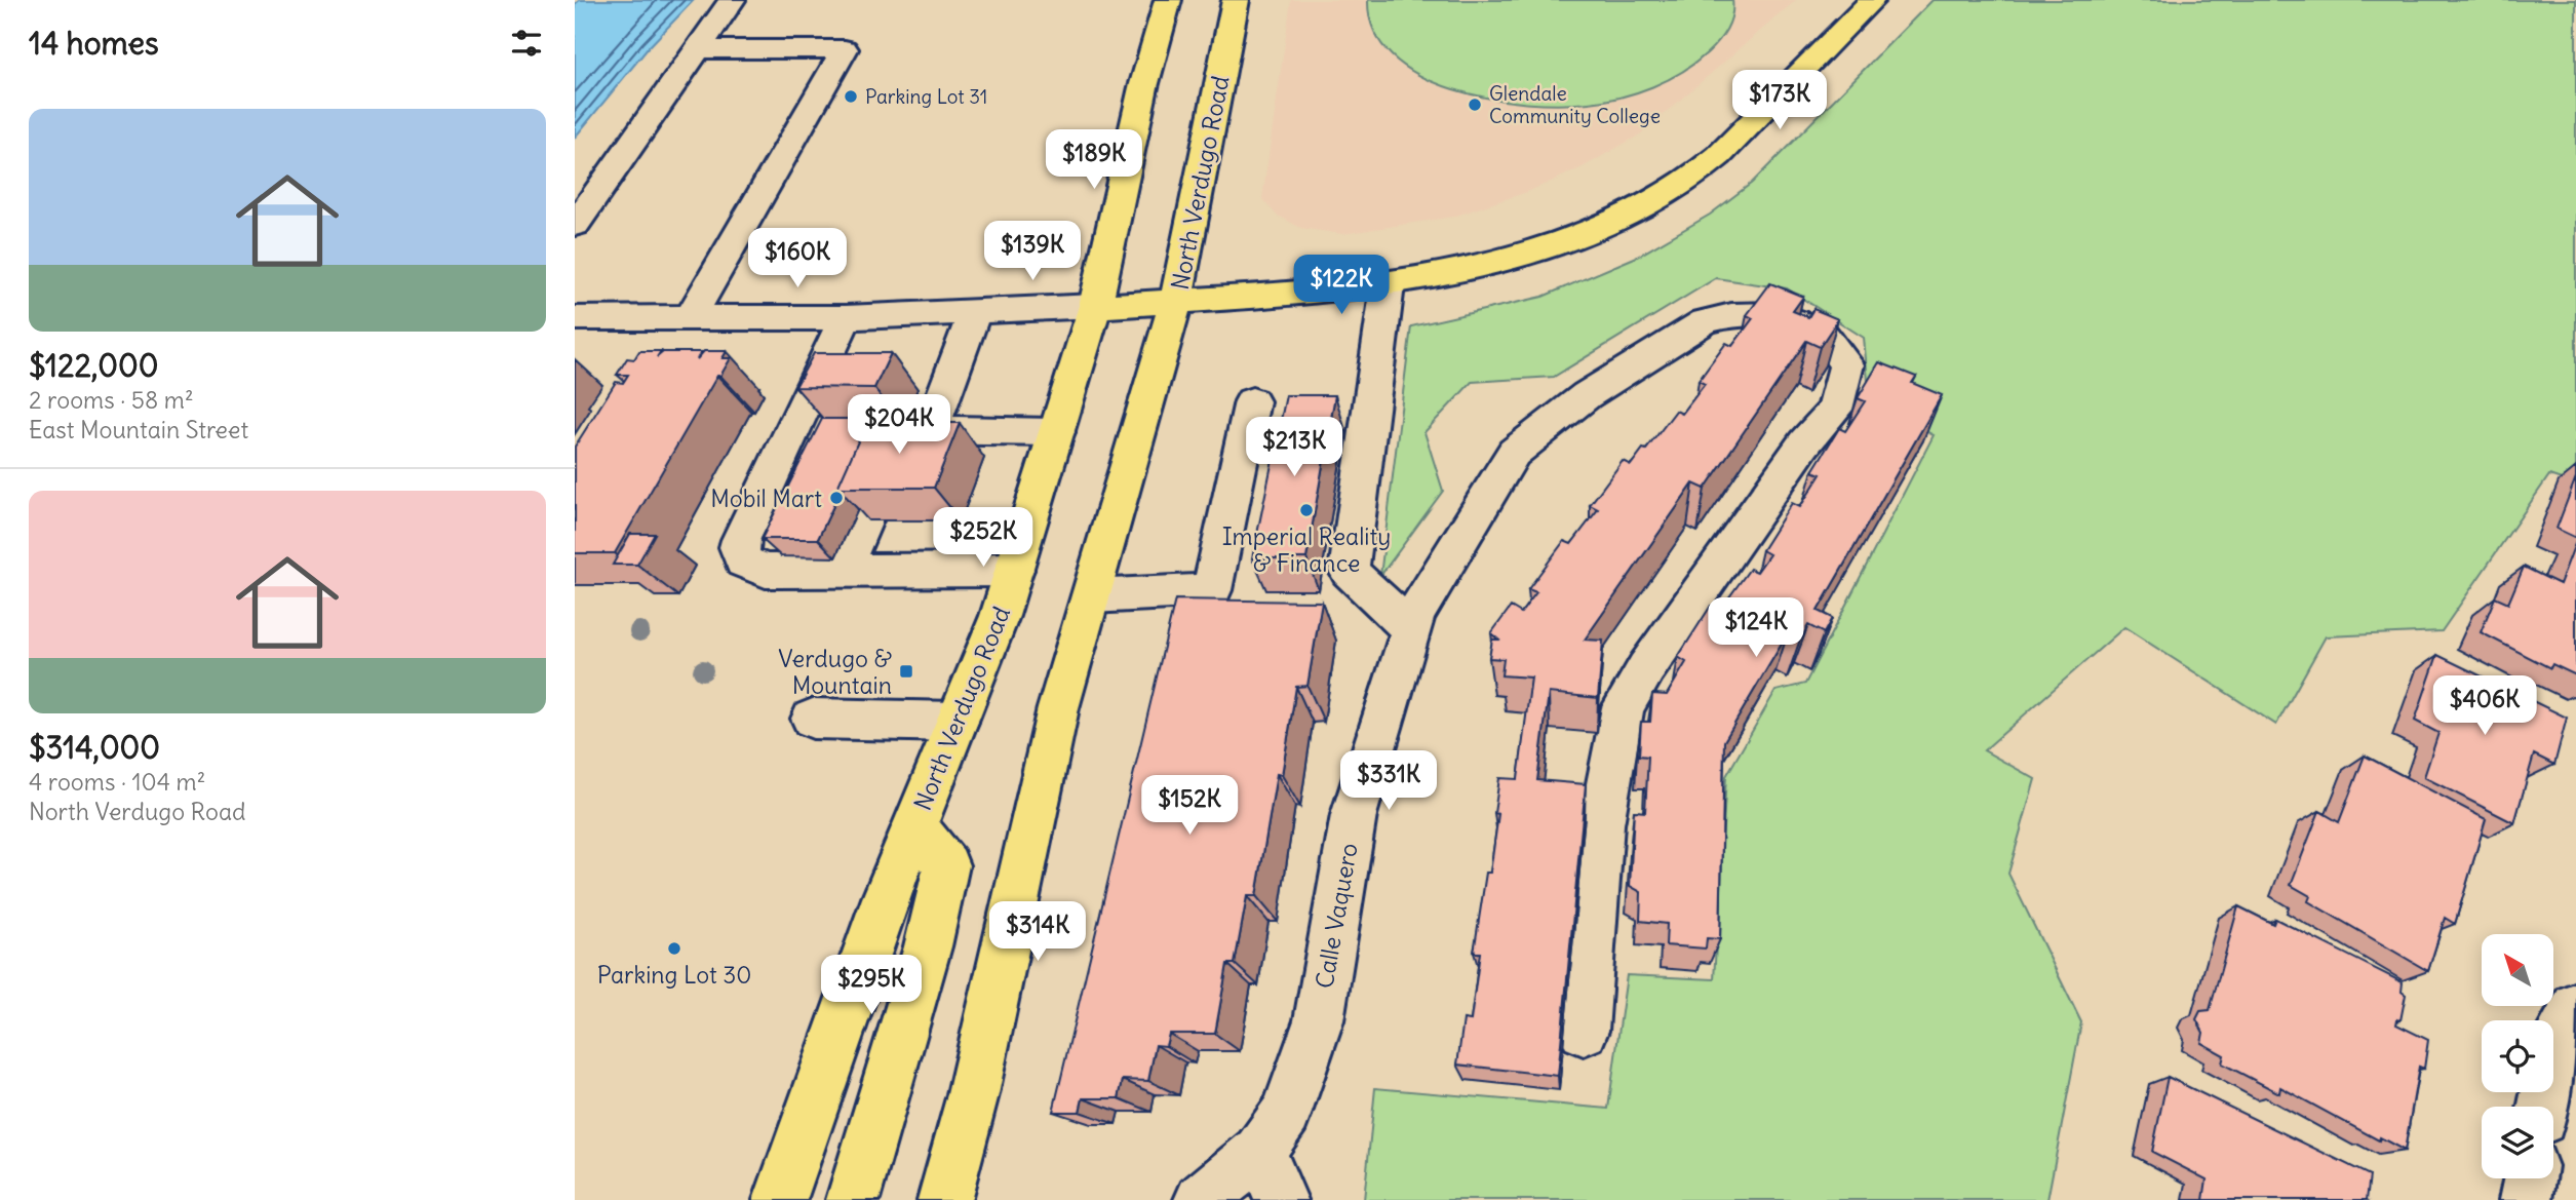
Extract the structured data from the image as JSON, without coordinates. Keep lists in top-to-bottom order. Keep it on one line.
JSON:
{"streets":{"main road":["North Verdugo Road"],"street":["Calle Vaquero"]},"places":{"other":["Parking Lot 31","Glendale Community College","Mobil Mart","Imperial Reality & Finance","Parking Lot 30"],"transit":["Verdugo & Mountain"]},"north":"top left","page":{"heading":"14 homes","price":["$173K","$189K","$139K","$160K","$122K","$204K","$213K","$252K","$124K","$406K","$331K","$152K","$314K","$295K"],"list":[{"name":"$122,000","note":"2 rooms · 58 m² · East Mountain Street"},{"name":"$314,000","note":"4 rooms · 104 m² · North Verdugo Road"}]}}
